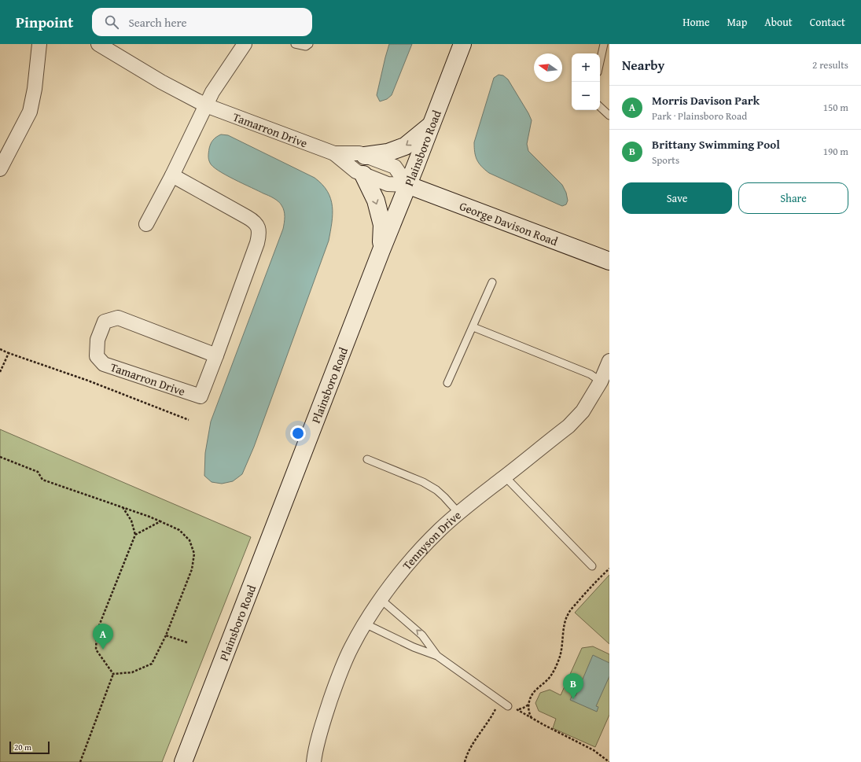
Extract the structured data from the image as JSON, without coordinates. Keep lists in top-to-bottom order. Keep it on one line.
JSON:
{"streets":{"street":["Tamarron Drive","Plainsboro Road","George Davison Road","Tennyson Drive"]},"crossings":[["Tamarron Drive","Plainsboro Road"],["Tamarron Drive","George Davison Road"],["Plainsboro Road","George Davison Road"]],"scale_bar":"20 m","north":"left","page":{"header":"Pinpoint","search":"Search here","nav":["Home","Map","About","Contact"],"heading":["Nearby","2 results"],"map_buttons":["+","−"],"list":[{"mark":"A","name":"Morris Davison Park","note":"Park · Plainsboro Road","value":"150 m"},{"mark":"B","name":"Brittany Swimming Pool","note":"Sports","value":"190 m"}],"buttons":["Save","Share"],"pins":["A","B"],"scale":"20 m"}}
